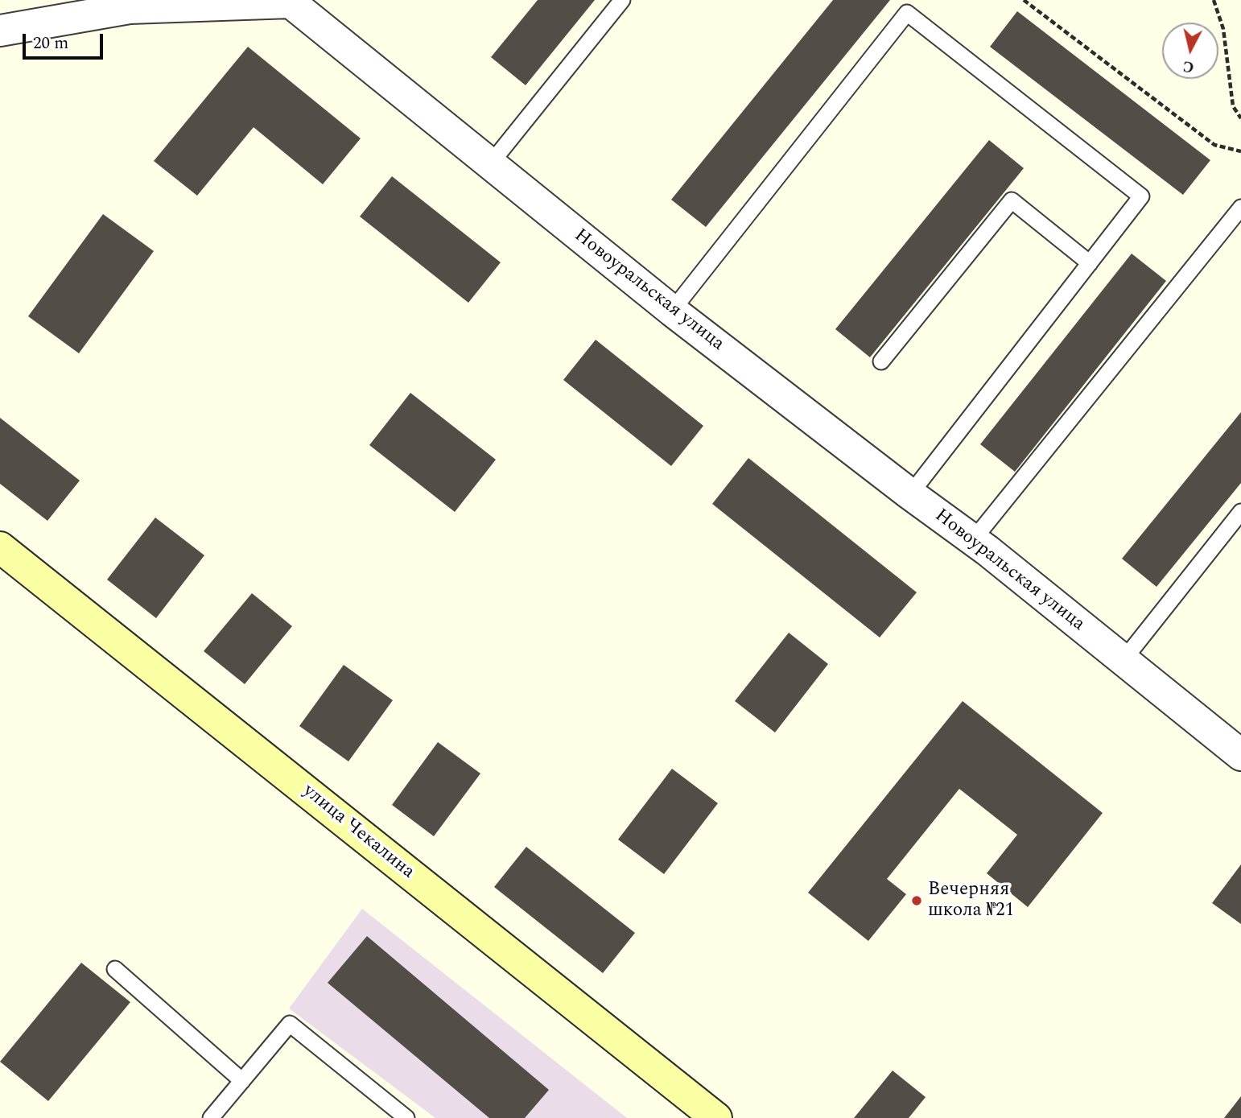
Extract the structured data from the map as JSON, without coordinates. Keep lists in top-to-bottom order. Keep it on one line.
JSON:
{"streets":{"main road":["улица Чекалина"],"street":["Новоуральская улица"]},"places":["Вечерняя школа №21"],"scale_bar":"20 m","north":"bottom"}
